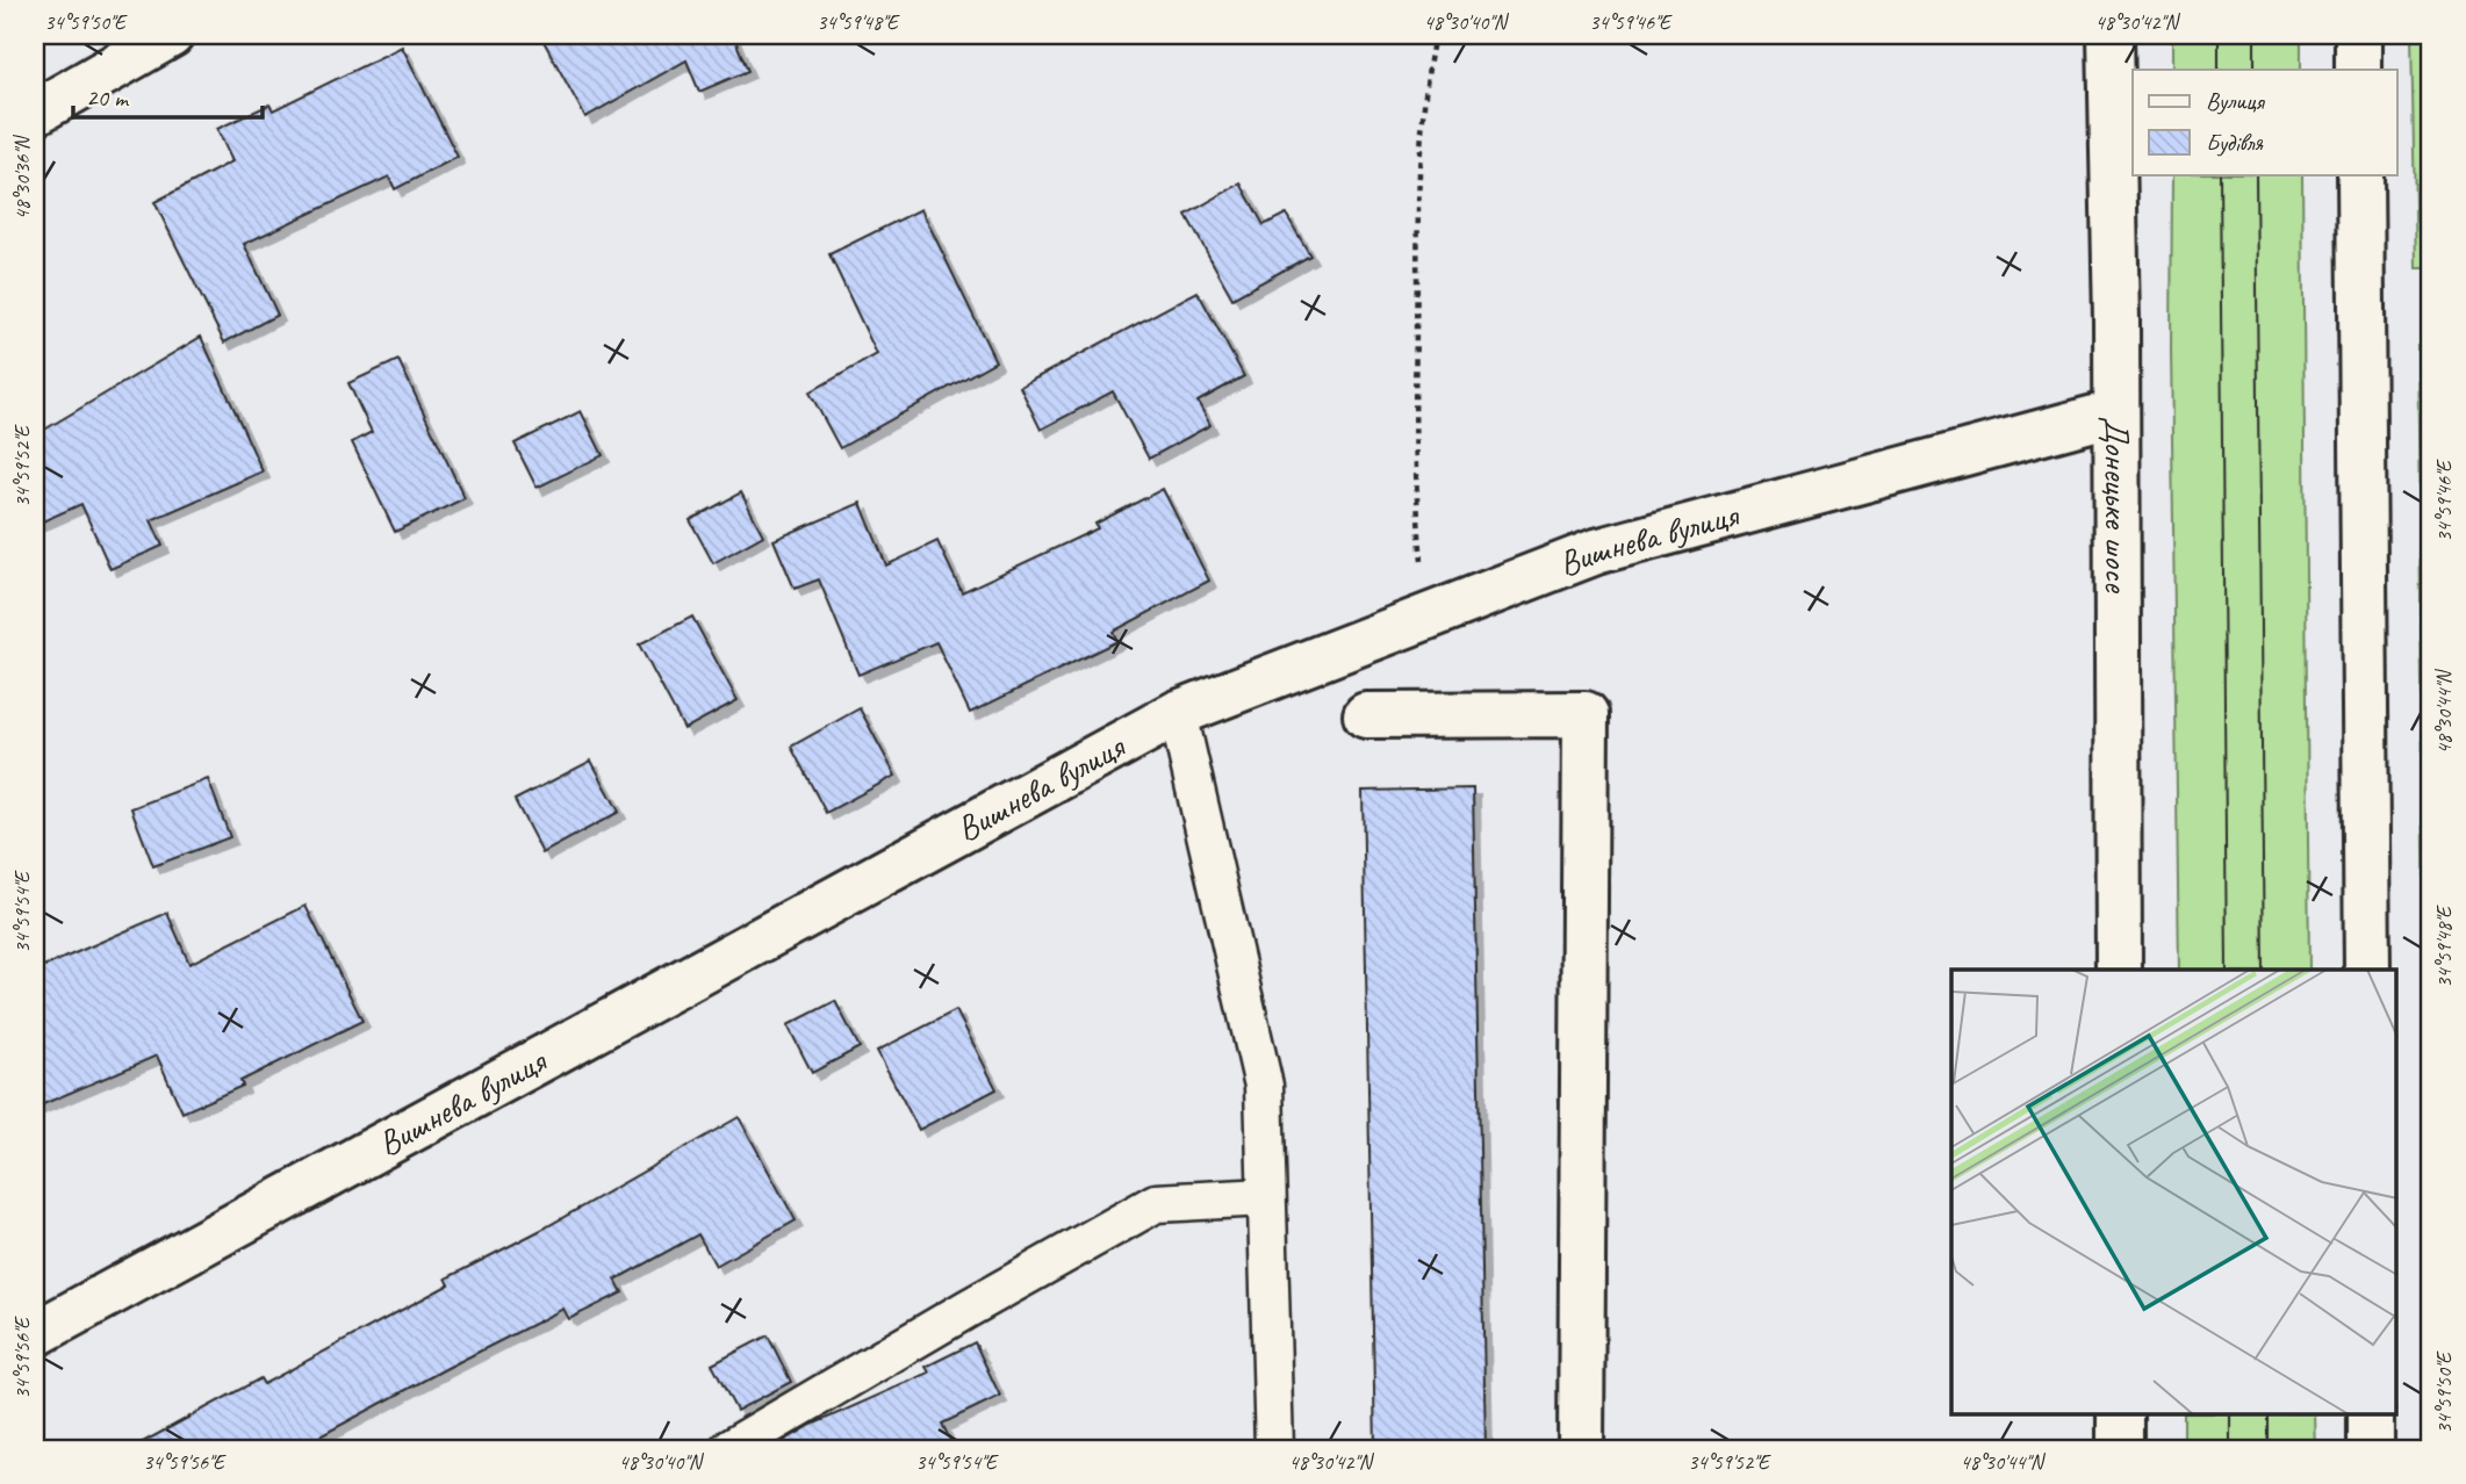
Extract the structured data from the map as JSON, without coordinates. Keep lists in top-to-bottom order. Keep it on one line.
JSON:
{"streets":{"main road":["Донецьке шосе","Вишнева вулиця"]},"crossings":[["Донецьке шосе","Вишнева вулиця"]],"legend":["Вулиця","Будівля"],"scale_bar":"20 m","coordinates":["34°59'50\"E","34°59'48\"E","48°30'40\"N","34°59'46\"E","48°30'42\"N","48°30'36\"N","34°59'52\"E","48°30'44\"N","34°59'54\"E","34°59'56\"E"]}
